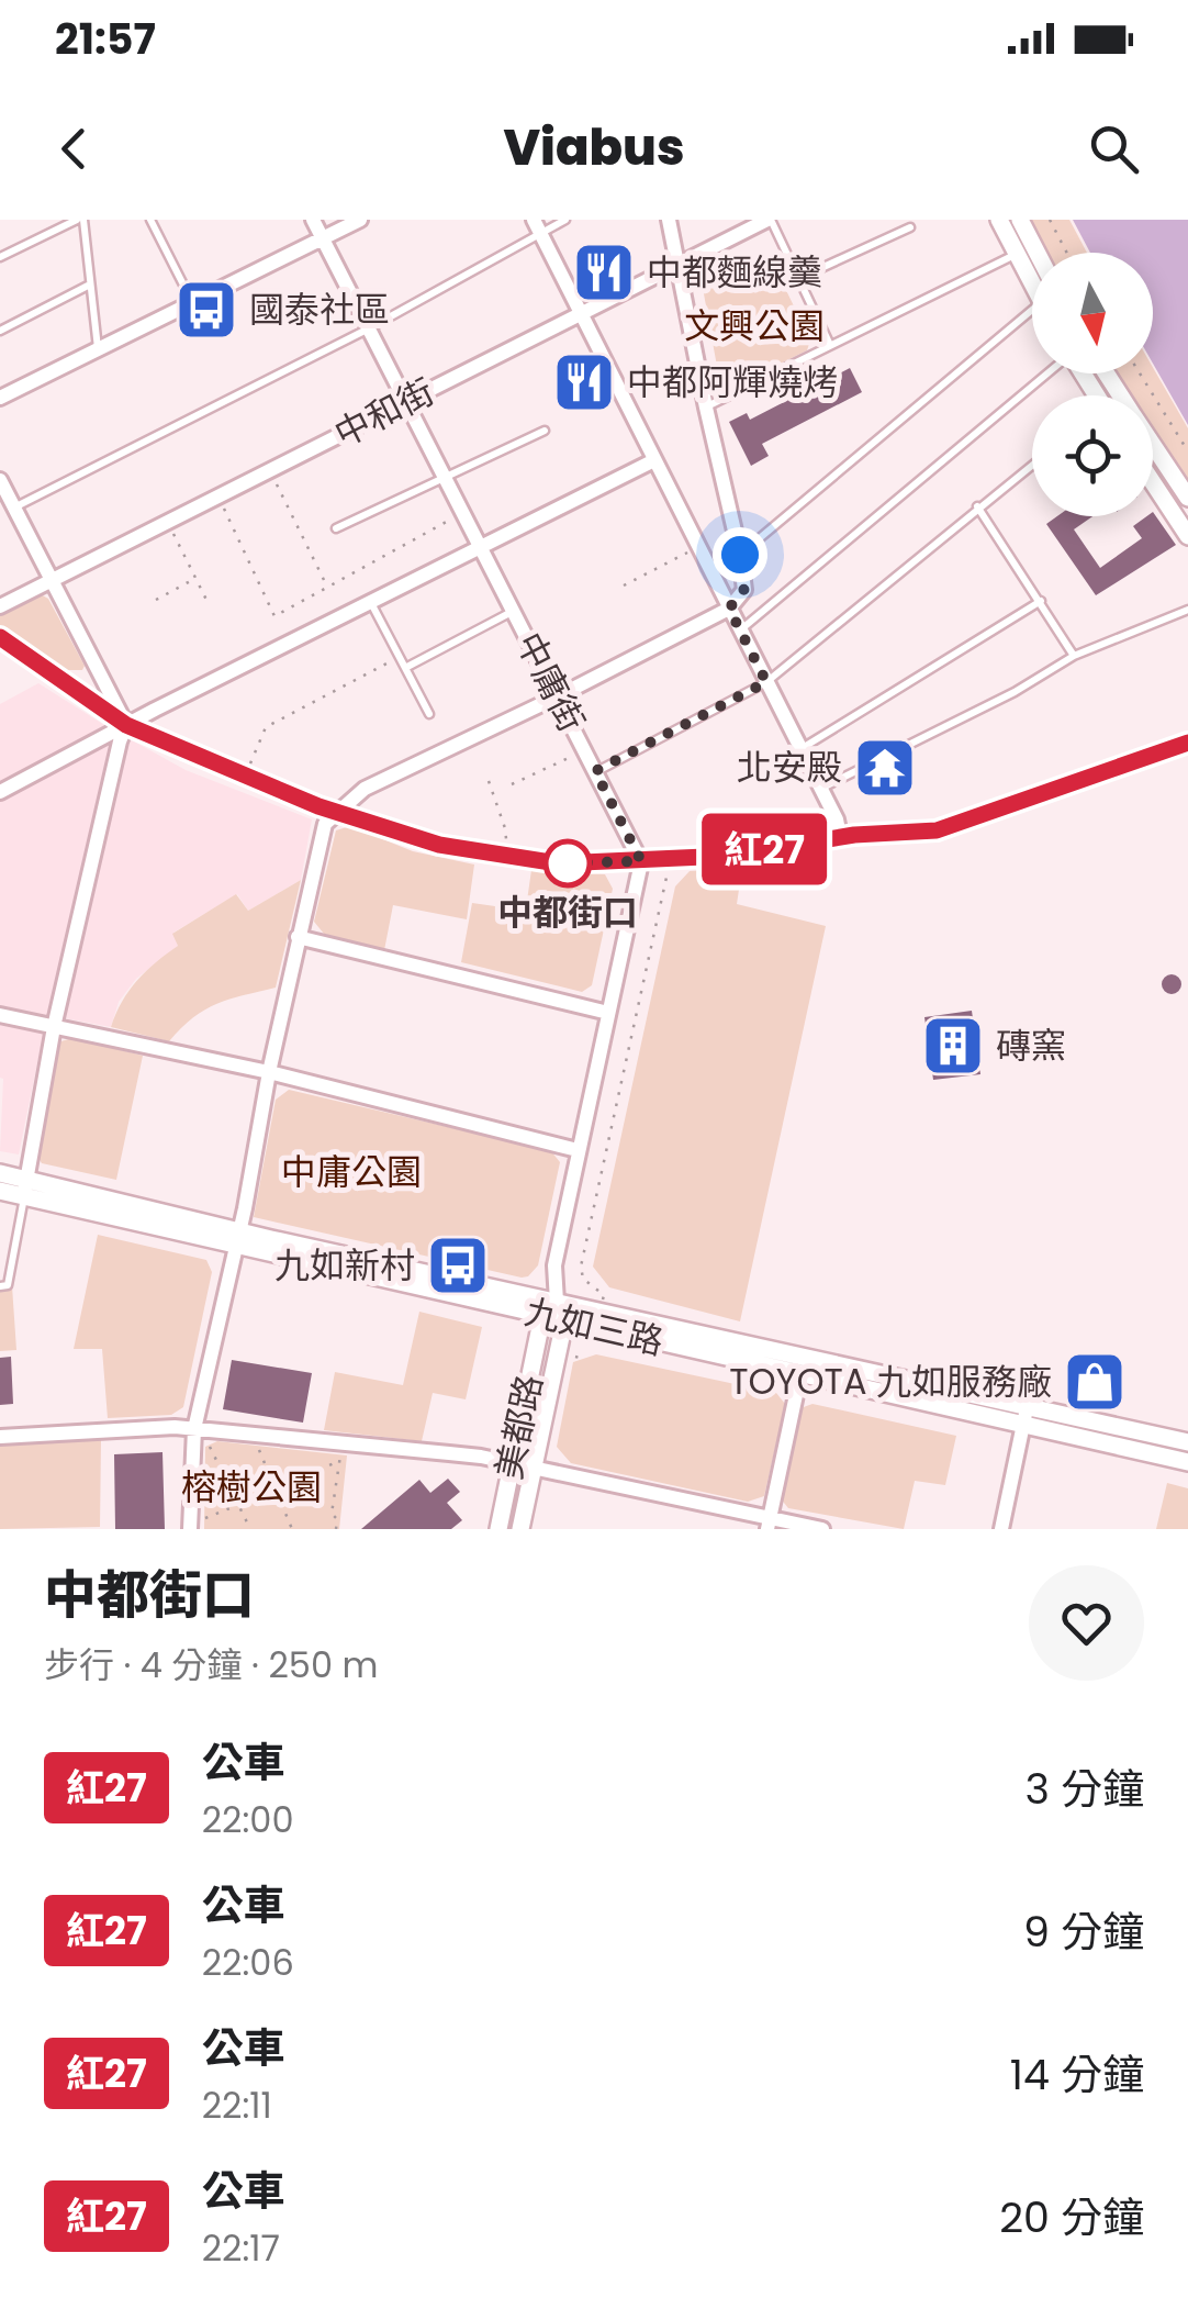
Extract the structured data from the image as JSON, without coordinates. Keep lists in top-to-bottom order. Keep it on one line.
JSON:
{"streets":{"street":["中和街","中庸街","九如三路","美都路"]},"crossings":[["中和街","中庸街"],["九如三路","美都路"]],"parks":["文興公園","中庸公園","榕樹公園"],"places":{"restaurant":["中都麵線羹","中都阿輝燒烤"],"bus stop":["國泰社區","九如新村"],"temple":["北安殿"],"other":["中都街口"],"building":["磚窯"],"shop":["TOYOTA 九如服務廠"]},"lines":["bus line 紅27"],"north":"bottom","page":{"status":"21:57","header":"Viabus","on_map":"紅27","heading":["中都街口","步行 · 4 分鐘 · 250 m"],"list":[{"mark":"紅27","name":"公車","note":"22:00","value":"3 分鐘"},{"mark":"紅27","name":"公車","note":"22:06","value":"9 分鐘"},{"mark":"紅27","name":"公車","note":"22:11","value":"14 分鐘"},{"mark":"紅27","name":"公車","note":"22:17","value":"20 分鐘"}]}}
